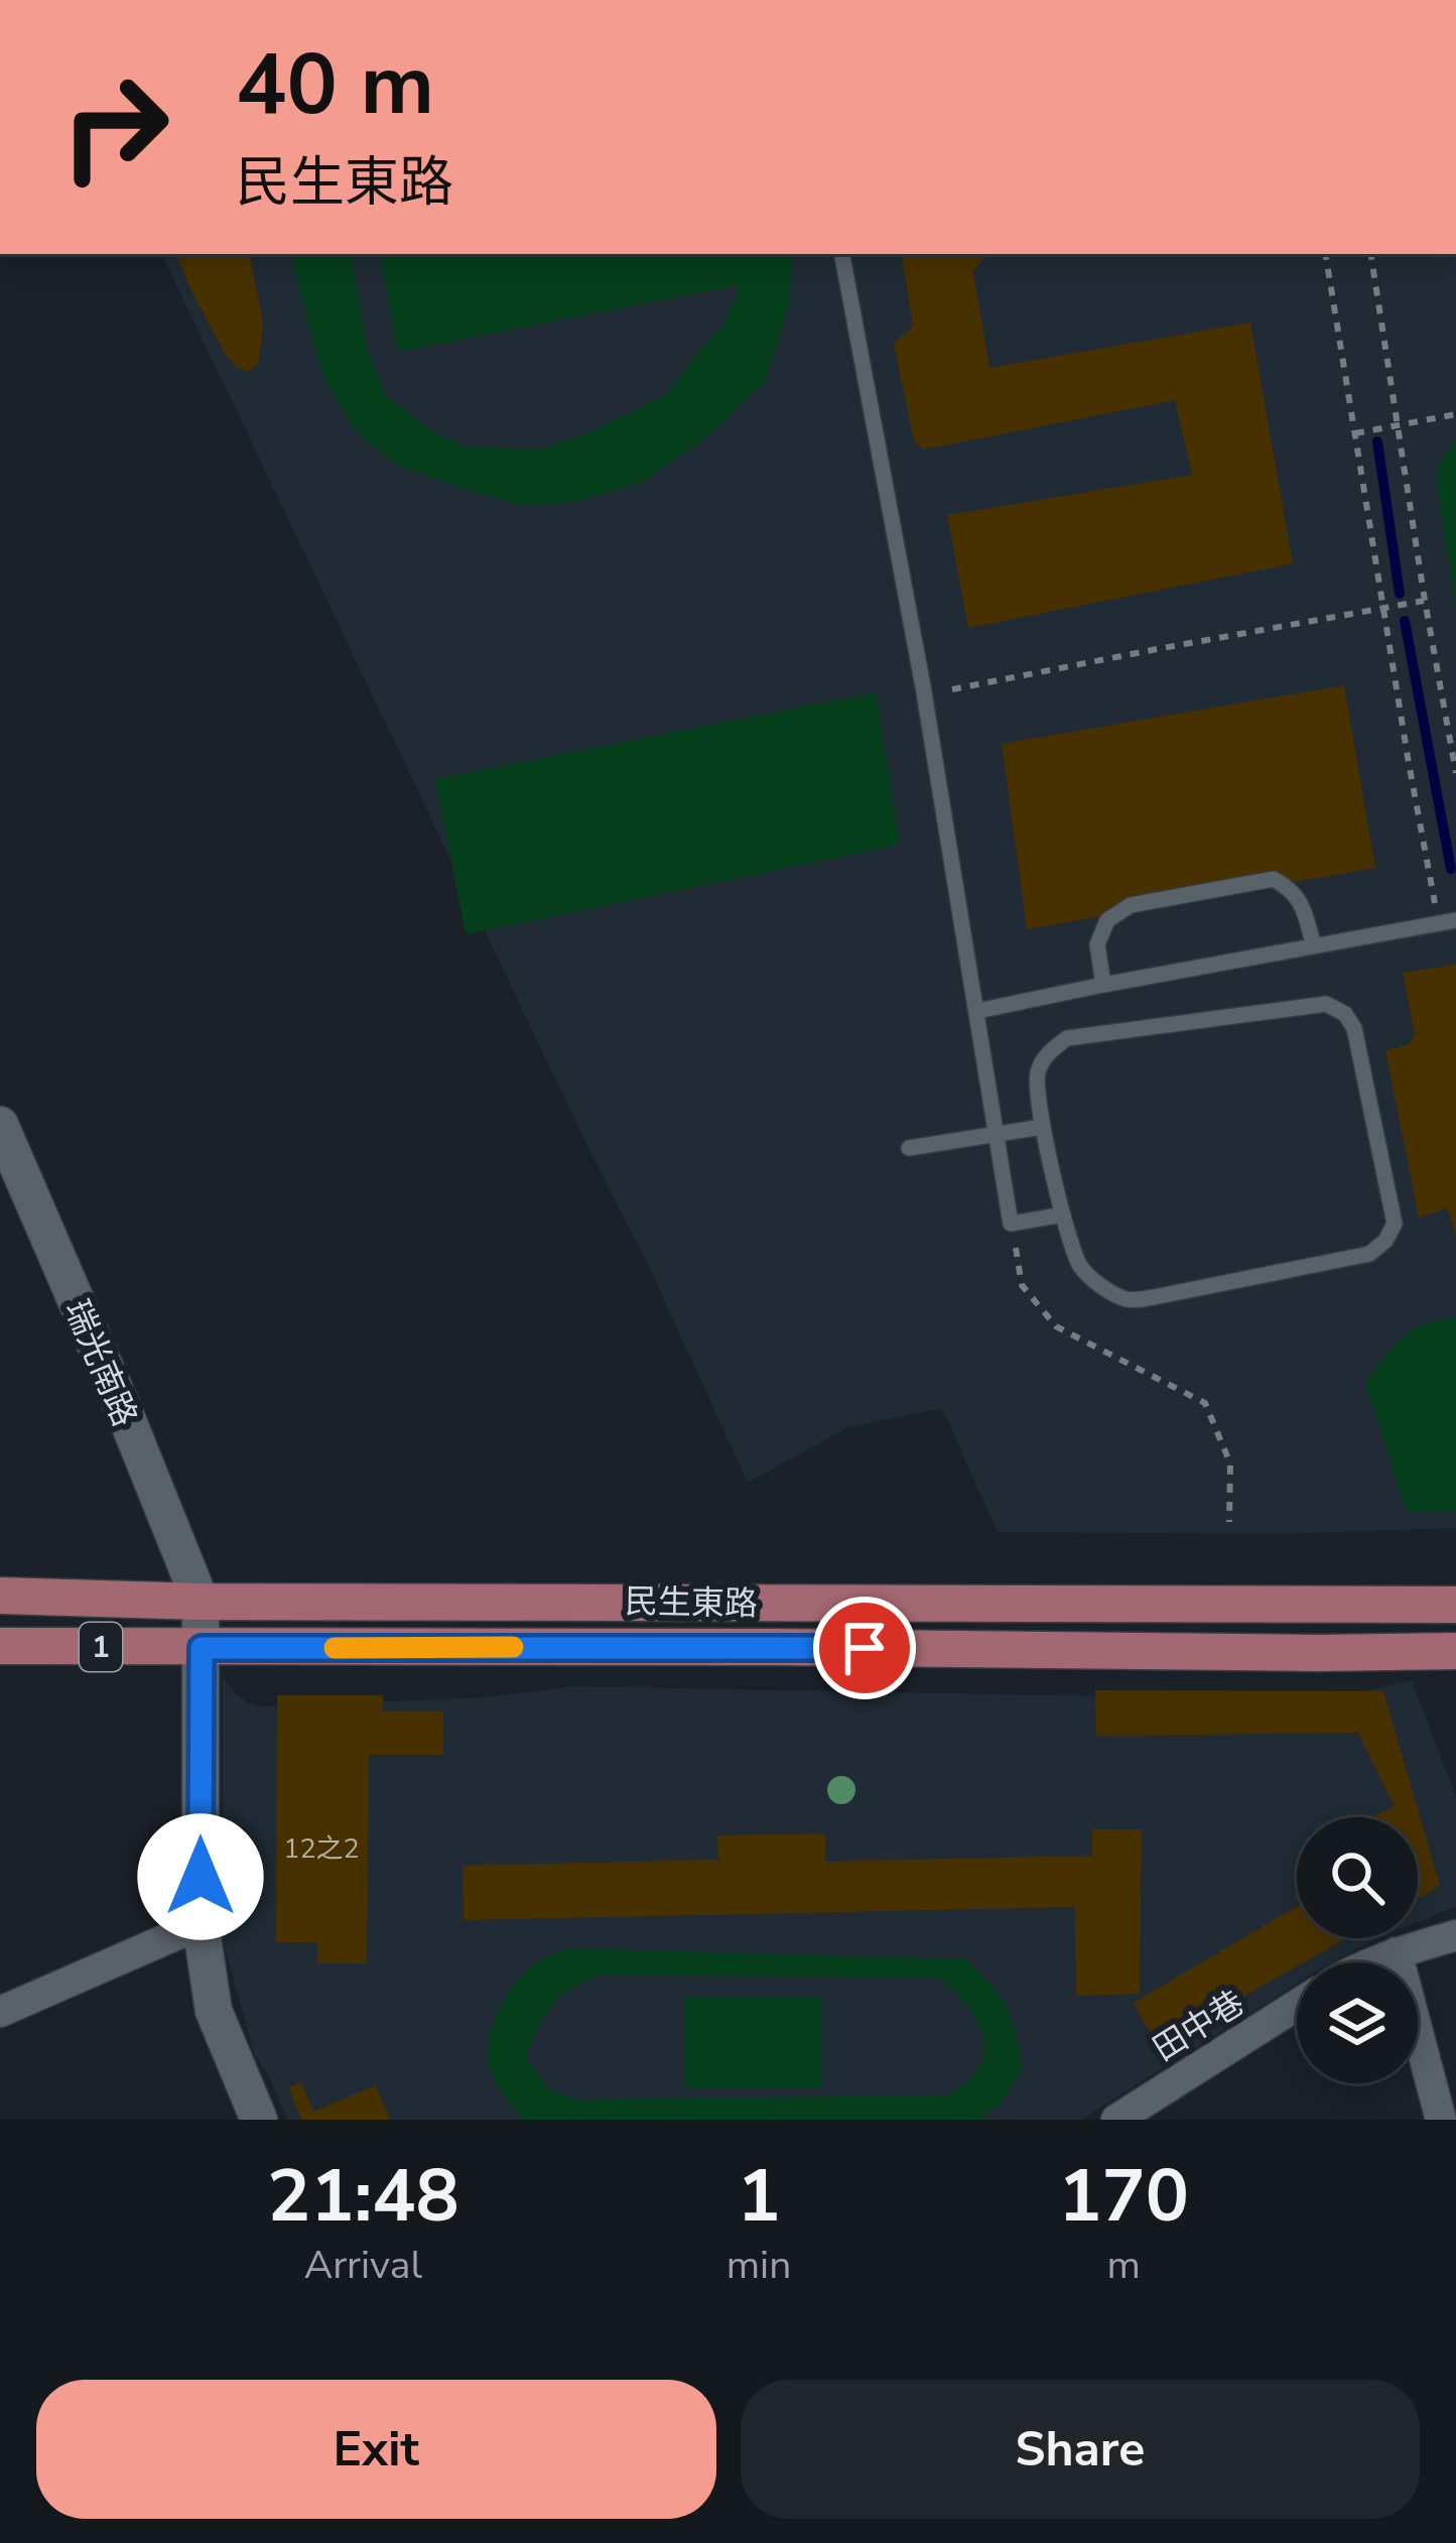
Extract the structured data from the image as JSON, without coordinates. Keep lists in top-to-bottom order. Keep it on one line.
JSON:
{"streets":{"main road":["民生東路","1"],"street":["瑞光南路","田中巷"]},"crossings":[["瑞光南路","民生東路"]],"house_numbers":["12之2"],"page":{"turn":["40 m","民生東路"],"eta":["21:48","Arrival","1","min","170","m"],"buttons":["Exit","Share"]}}
